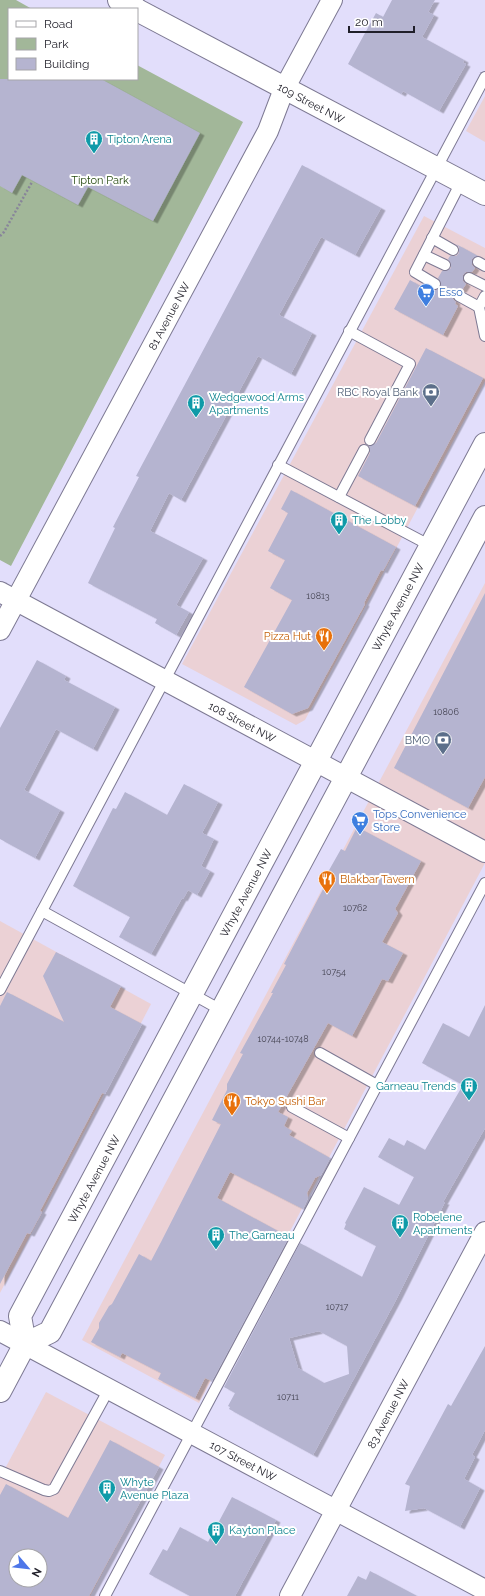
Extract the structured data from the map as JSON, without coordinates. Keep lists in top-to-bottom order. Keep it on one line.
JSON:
{"streets":{"main road":["109 Street NW","Whyte Avenue NW"],"street":["81 Avenue NW","108 Street NW","83 Avenue NW","107 Street NW"]},"crossings":[["109 Street NW","81 Avenue NW"],["81 Avenue NW","108 Street NW"],["Whyte Avenue NW","108 Street NW"],["Whyte Avenue NW","107 Street NW"],["83 Avenue NW","107 Street NW"]],"parks":["Tipton Park"],"places":{"building":["Tipton Arena","Wedgewood Arms Apartments","The Lobby","Garneau Trends","Robelene Apartments","The Garneau","Whyte Avenue Plaza","Kayton Place"],"supermarket":["Esso","Tops Convenience Store"],"bank":["RBC Royal Bank","BMO"],"restaurant":["Pizza Hut","Blakbar Tavern","Tokyo Sushi Bar"]},"house_numbers":["10813","10806","10762","10754","10744-10748","10717","10711"],"legend":["Road","Park","Building"],"scale_bar":"20 m","north":"bottom right"}
